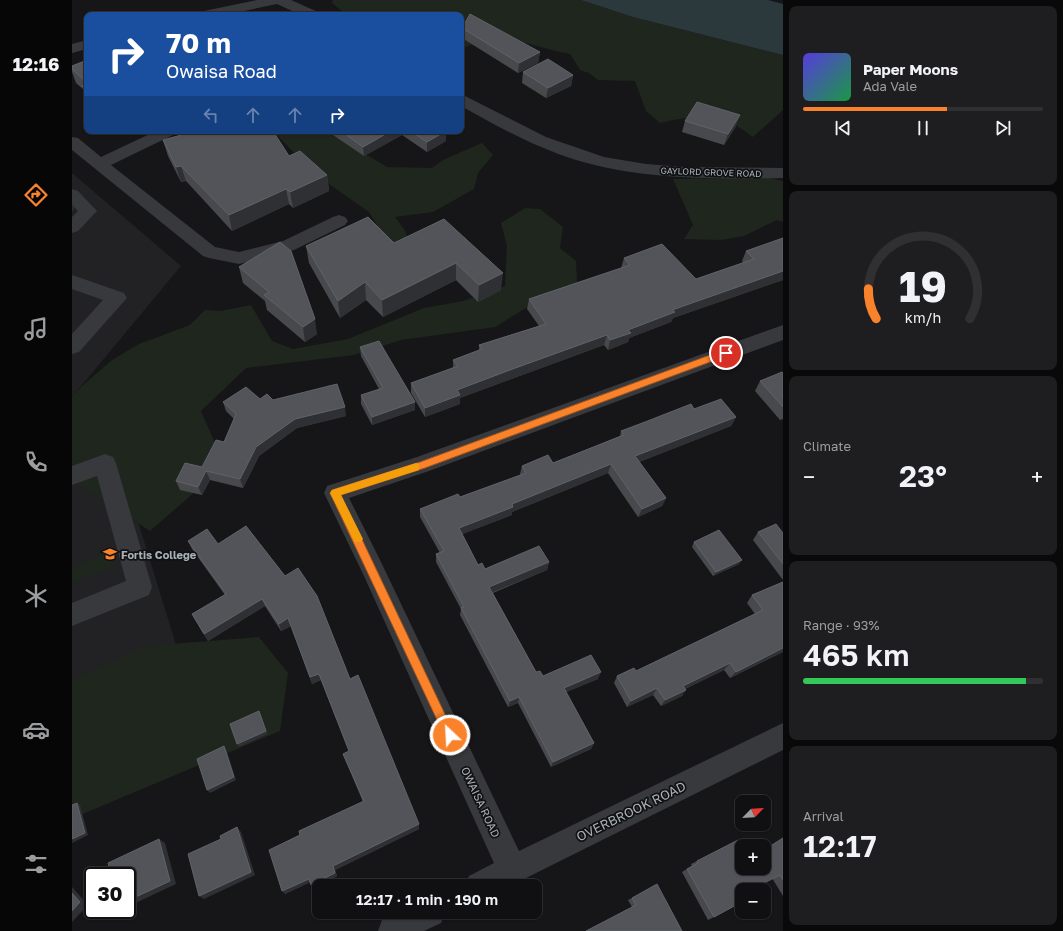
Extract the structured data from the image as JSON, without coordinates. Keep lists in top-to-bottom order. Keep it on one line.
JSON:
{"streets":{"street":["GAYLORD GROVE ROAD","OWAISA ROAD","OVERBROOK ROAD"]},"crossings":[["OWAISA ROAD","OVERBROOK ROAD"]],"places":{"school or university":["Fortis College"]},"north":"top right","page":{"tabs":"12:16","turn":["70 m","Owaisa Road"],"song":["Paper Moons","Ada Vale"],"tile":["Climate",["Range · 93%","465 km"],["Arrival","12:17"]],"heat":["−","23°","+"],"map_buttons":["+","−"],"limit":"30","trip":"12:17 · 1 min · 190 m","gauge":["19","km/h"]}}
